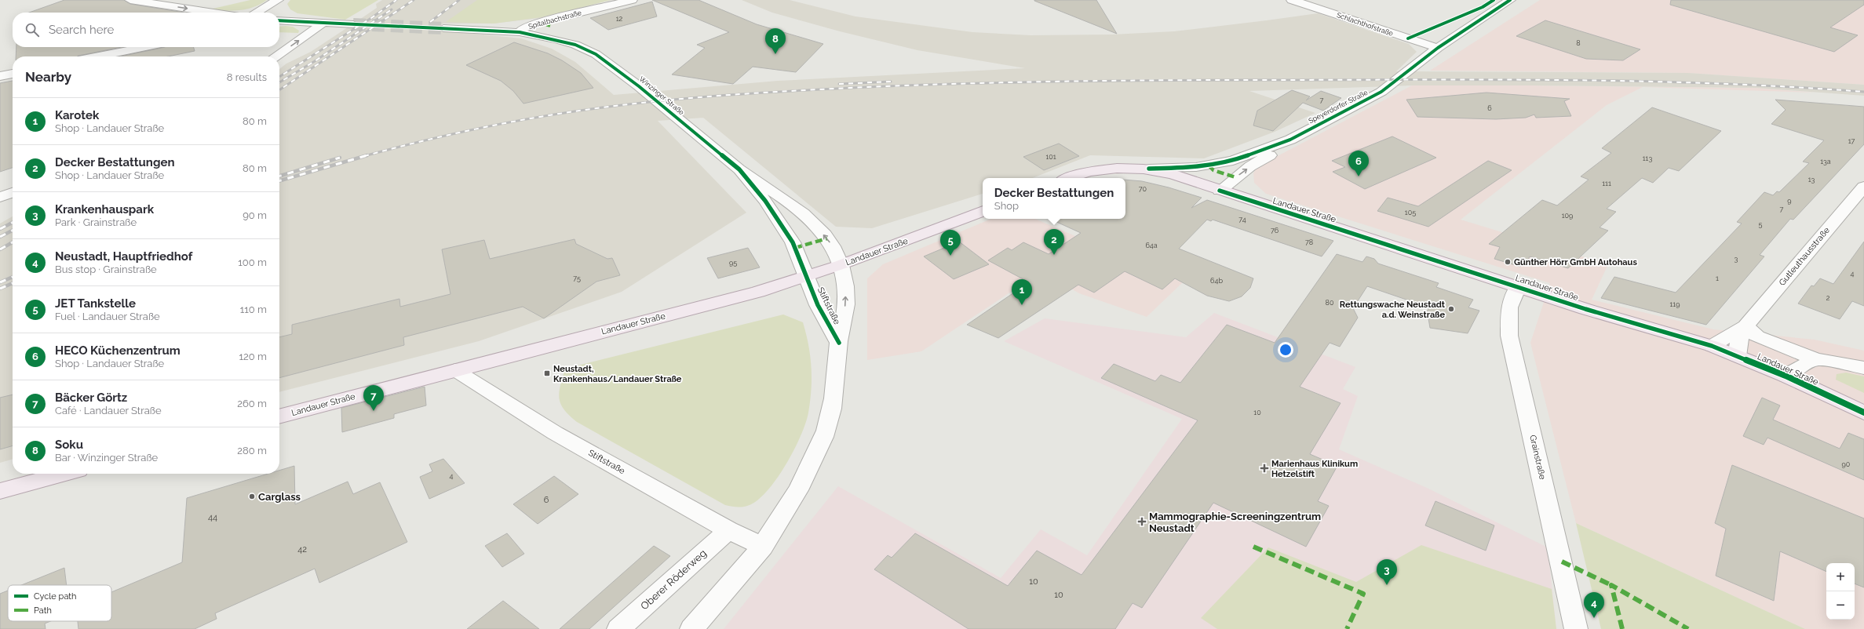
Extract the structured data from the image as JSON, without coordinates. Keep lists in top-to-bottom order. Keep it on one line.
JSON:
{"streets":{"main road":["Landauer Straße"],"street":["Spitalbachstraße","Schlachthofstraße","Winzinger Straße","Speyerdorfer Straße","Gutleuthausstraße","Stiftstraße","Grainstraße","Oberer Röderweg"]},"crossings":[["Spitalbachstraße","Winzinger Straße"],["Schlachthofstraße","Speyerdorfer Straße"],["Winzinger Straße","Landauer Straße"],["Winzinger Straße","Stiftstraße"],["Speyerdorfer Straße","Landauer Straße"],["Landauer Straße","Stiftstraße"],["Landauer Straße","Grainstraße"],["Stiftstraße","Oberer Röderweg"]],"places":{"other":["Günther Hörr GmbH Autohaus","Rettungswache Neustadt a.d. Weinstraße","Carglass"],"transit":["Neustadt, Krankenhaus/Landauer Straße"],"health":["Marienhaus Klinikum Hetzelstift","Mammographie-Screeningzentrum Neustadt"]},"house_numbers":["12","8","7","6","17","101","113","13a","13","111","70","9","7","105","109","74","5","76","78","64a","3","95","4","75","1","64b","2","80","119","10","90","4","6","44","42","10","10"],"legend":["Cycle path","Path"],"page":{"search":"Search here","pins":["8","6","2","5","1","7","3","4"],"heading":["Nearby","8 results"],"list":[{"mark":"1","name":"Karotek","note":"Shop · Landauer Straße","value":"80 m"},{"mark":"2","name":"Decker Bestattungen","note":"Shop · Landauer Straße","value":"80 m"},{"mark":"3","name":"Krankenhauspark","note":"Park · Grainstraße","value":"90 m"},{"mark":"4","name":"Neustadt, Hauptfriedhof","note":"Bus stop · Grainstraße","value":"100 m"},{"mark":"5","name":"JET Tankstelle","note":"Fuel · Landauer Straße","value":"110 m"},{"mark":"6","name":"HECO Küchenzentrum","note":"Shop · Landauer Straße","value":"120 m"},{"mark":"7","name":"Bäcker Görtz","note":"Café · Landauer Straße","value":"260 m"},{"mark":"8","name":"Soku","note":"Bar · Winzinger Straße","value":"280 m"}],"popup":["Decker Bestattungen","Shop"],"map_buttons":["+","−"]}}
